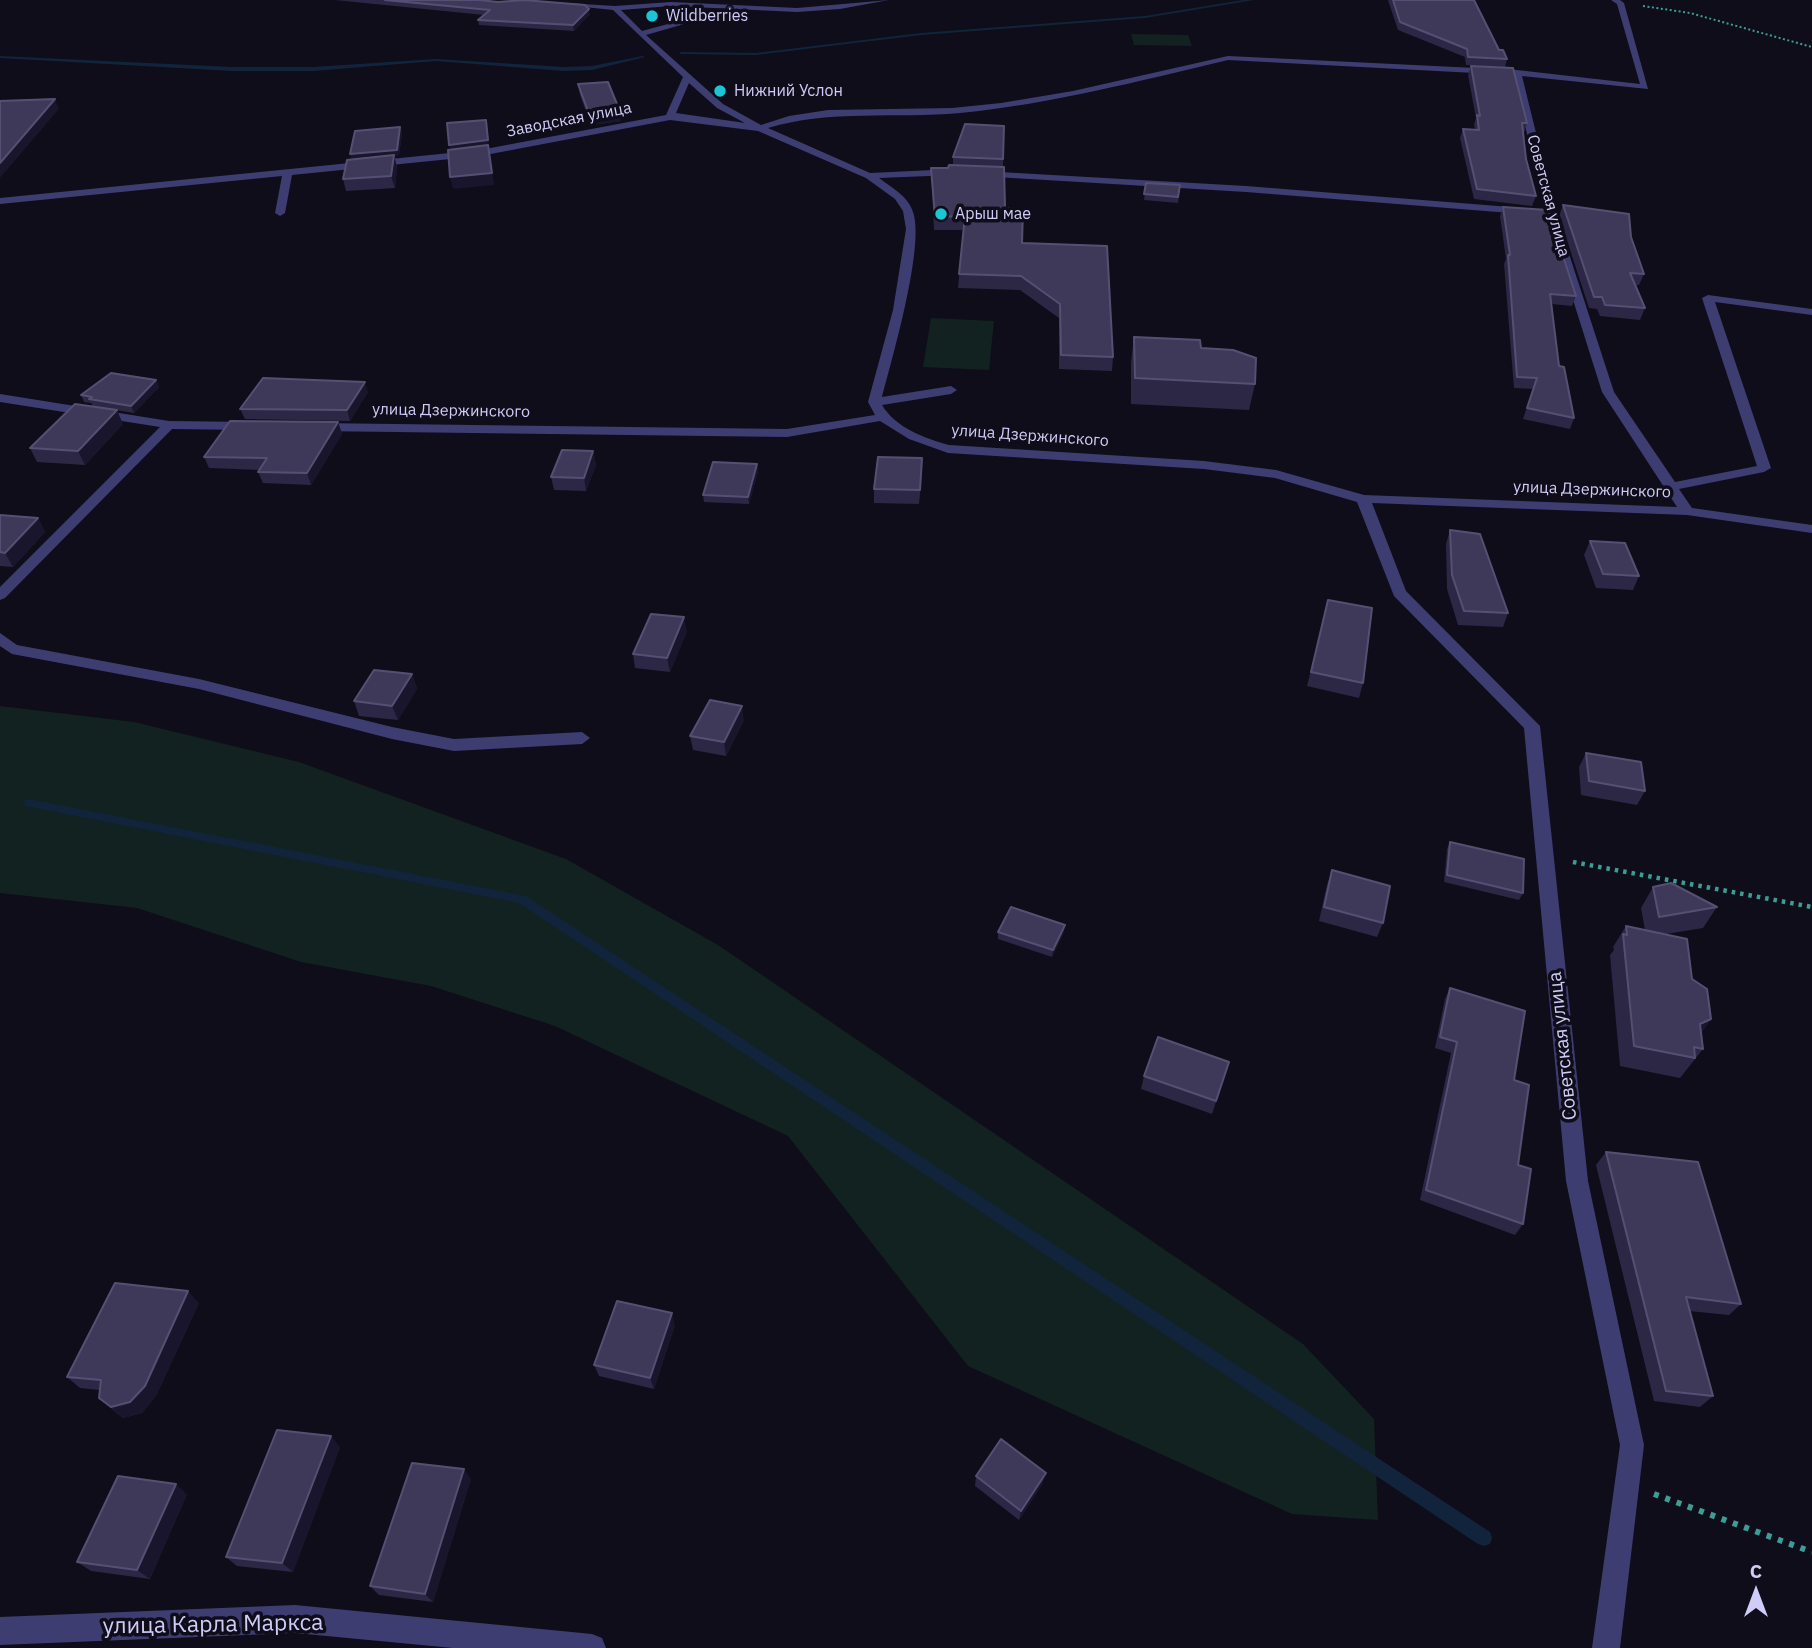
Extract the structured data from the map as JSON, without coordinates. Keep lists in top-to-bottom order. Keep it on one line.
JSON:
{"streets":{"street":["Заводская улица","Советская улица","улица Дзержинского","улица Карла Маркса"]},"crossings":[["Советская улица","улица Дзержинского"]],"places":["Wildberries","Нижний Услон","Арыш мае"],"north":"top"}
